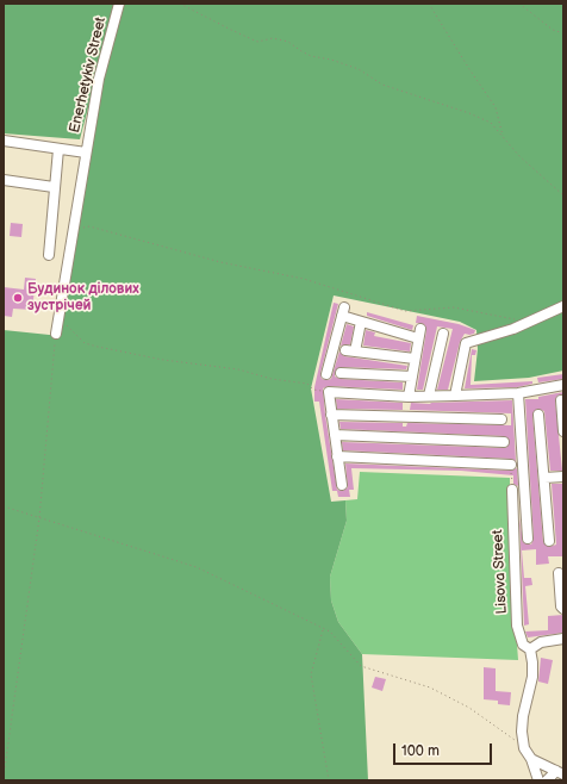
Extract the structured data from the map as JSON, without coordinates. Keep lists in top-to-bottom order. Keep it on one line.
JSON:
{"streets":{"street":["Enerhetykiv Street","Lisova Street"]},"places":["Будинок ділових зустрічей"],"scale_bar":"100 m"}
